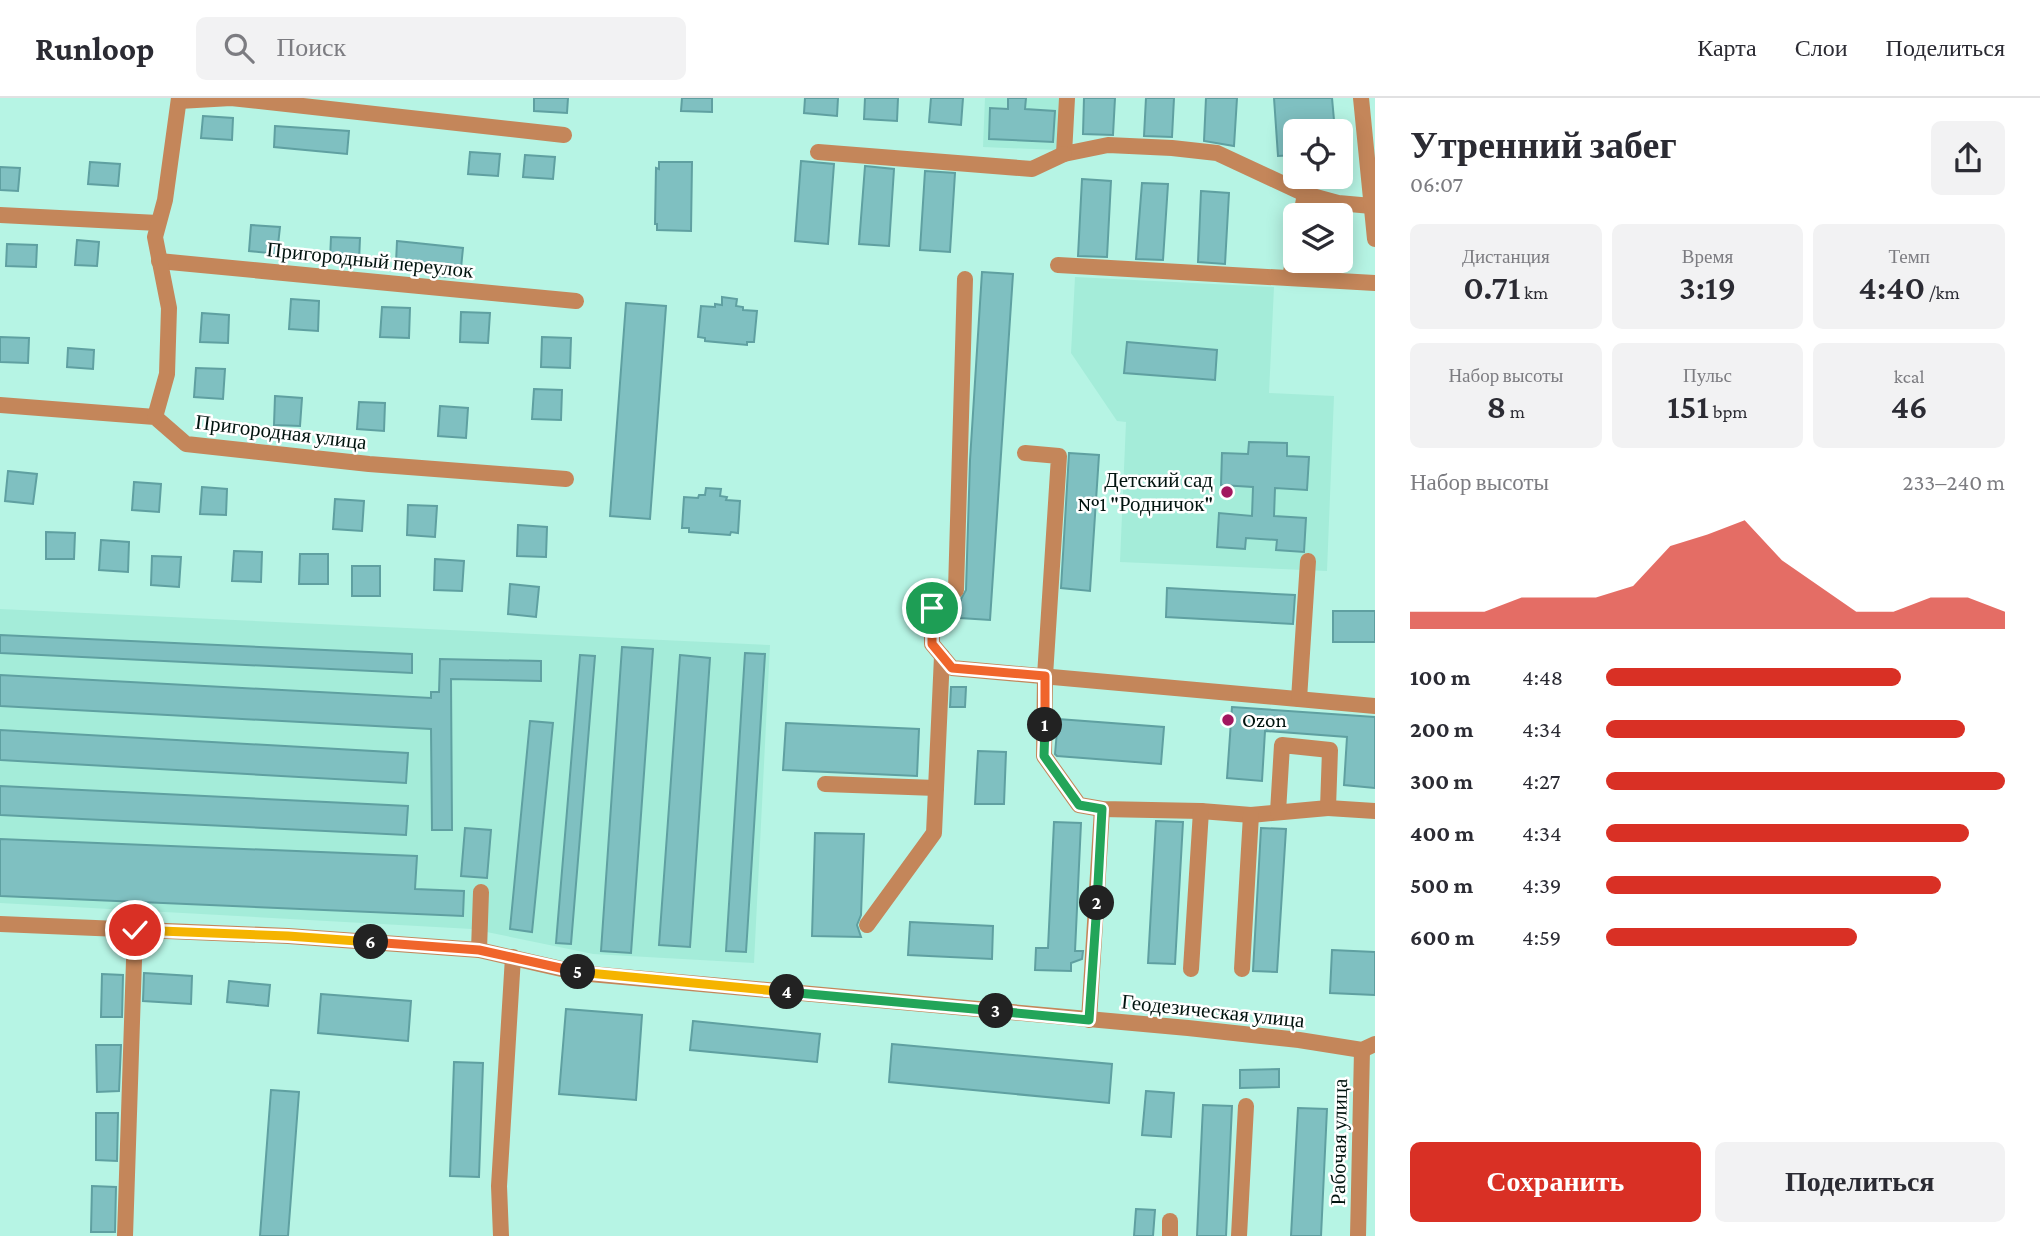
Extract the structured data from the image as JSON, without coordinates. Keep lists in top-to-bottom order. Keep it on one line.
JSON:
{"streets":{"street":["Пригородный переулок","Пригородная улица","Геодезическая улица","Рабочая улица"]},"crossings":[["Геодезическая улица","Рабочая улица"]],"places":["Детский сад №1 \"Родничок\"","Ozon"],"page":{"header":"Runloop","search":"Поиск","nav":["Карта","Слои","Поделиться"],"heading":["Утренний забег","06:07"],"stats":[["Дистанция","0.71 km"],["Время","3:19"],["Темп","4:40 /km"],["Набор высоты","8 m"],["Пульс","151 bpm"],["kcal","46"]],"chart":["Набор высоты","233–240 m"],"list":[{"name":"100 m","note":"4:48"},{"name":"200 m","note":"4:34"},{"name":"300 m","note":"4:27"},{"name":"400 m","note":"4:34"},{"name":"500 m","note":"4:39"},{"name":"600 m","note":"4:59"}],"pins":["1","2","6","5","4","3"],"buttons":["Сохранить","Поделиться"]}}
